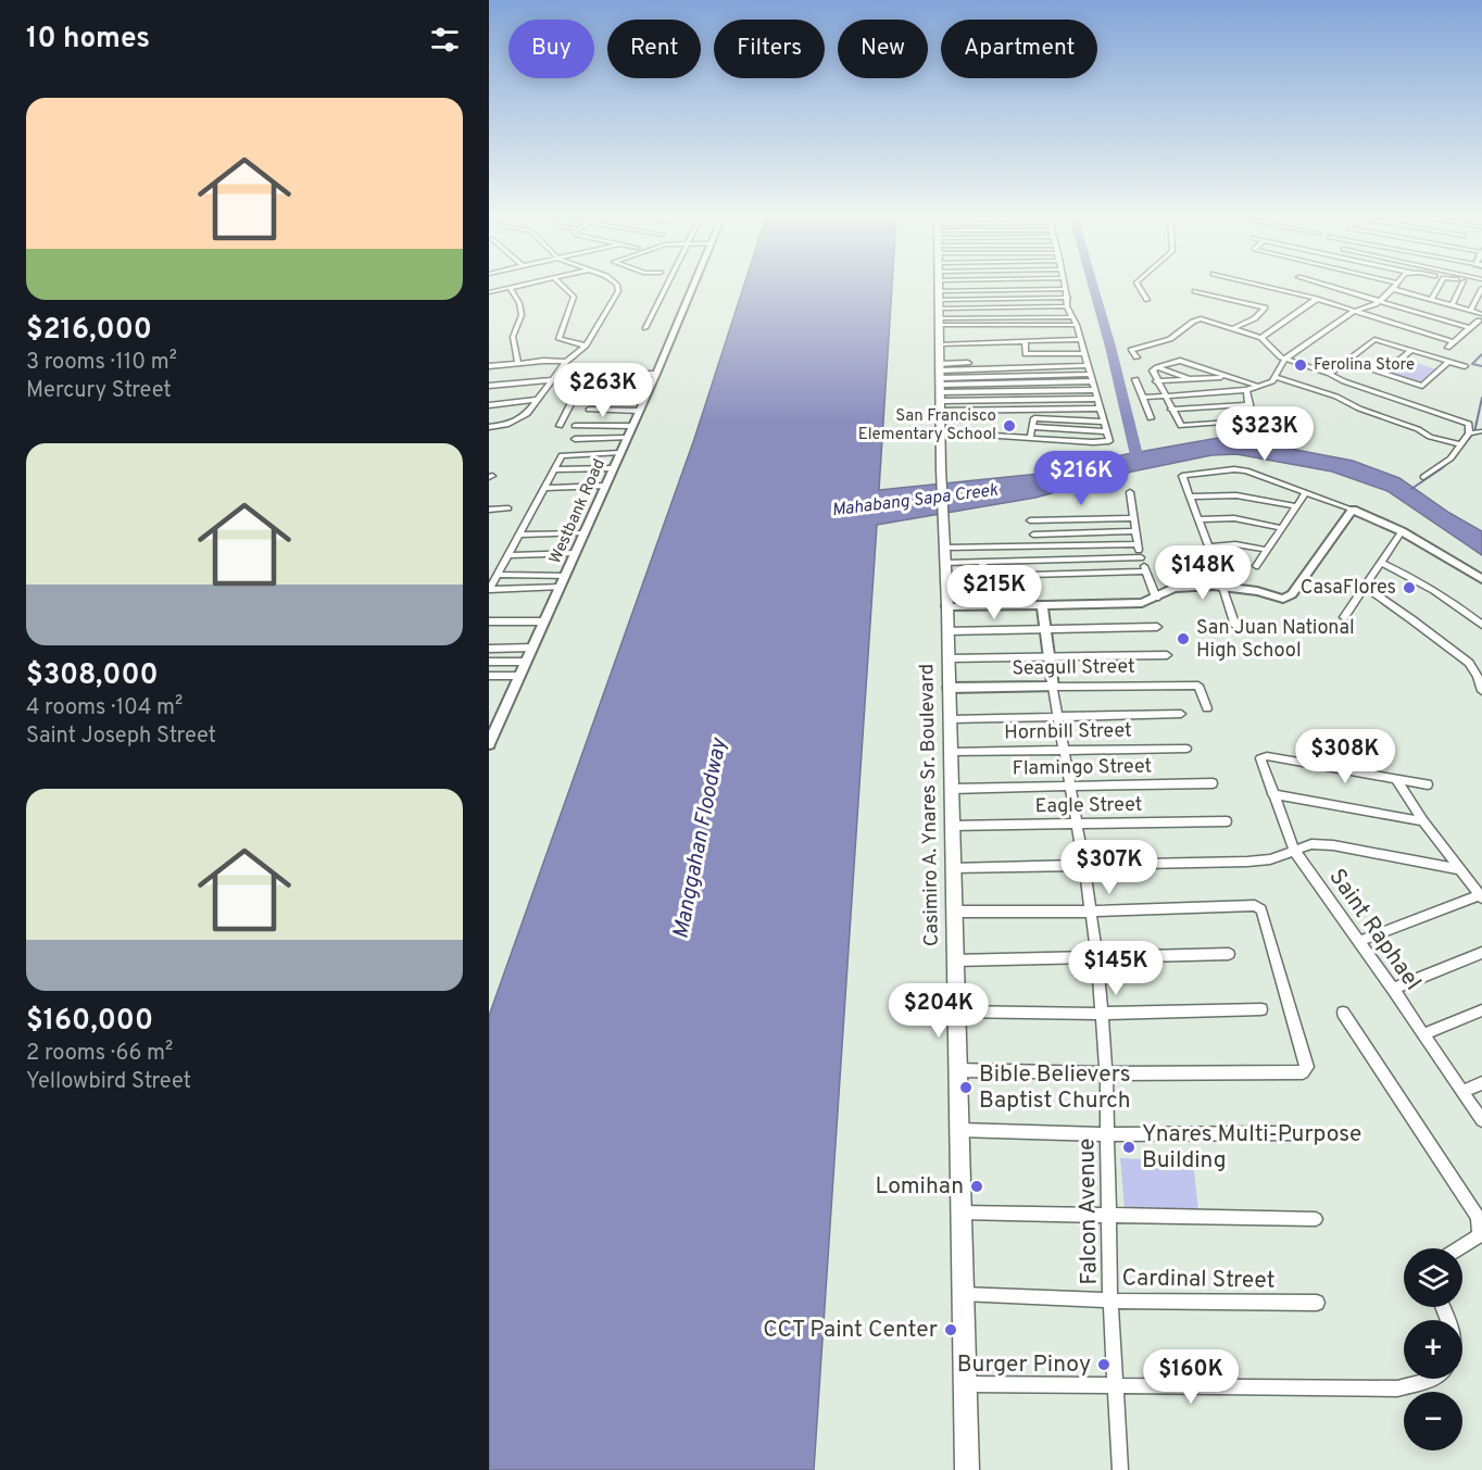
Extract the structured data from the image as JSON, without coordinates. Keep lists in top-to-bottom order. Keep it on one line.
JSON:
{"streets":{"main road":["Casimiro A. Ynares Sr. Boulevard"],"street":["Westbank Road","Seagull Street","Hornbill Street","Flamingo Street","Eagle Street","Saint Raphael","Falcon Avenue","Cardinal Street"]},"crossings":[["Seagull Street","Casimiro A. Ynares Sr. Boulevard"],["Seagull Street","Falcon Avenue"],["Hornbill Street","Casimiro A. Ynares Sr. Boulevard"],["Hornbill Street","Falcon Avenue"],["Flamingo Street","Casimiro A. Ynares Sr. Boulevard"],["Flamingo Street","Falcon Avenue"],["Casimiro A. Ynares Sr. Boulevard","Eagle Street"],["Casimiro A. Ynares Sr. Boulevard","Cardinal Street"],["Eagle Street","Falcon Avenue"],["Falcon Avenue","Cardinal Street"]],"water":["Mahabang Sapa Creek","Manggahan Floodway"],"places":["Ferolina Store","San Francisco Elementary School","CasaFlores","San Juan National High School","Bible Believers Baptist Church","Ynares Multi-Purpose Building","Lomihan","CCT Paint Center","Burger Pinoy"],"page":{"heading":"10 homes","chip":["Buy","Rent","Filters","New","Apartment"],"list":[{"name":"$216,000","note":"3 rooms · 110 m² · Mercury Street"},{"name":"$308,000","note":"4 rooms · 104 m² · Saint Joseph Street"},{"name":"$160,000","note":"2 rooms · 66 m² · Yellowbird Street"}],"price":["$263K","$323K","$216K","$148K","$215K","$308K","$307K","$145K","$204K","$160K"],"map_buttons":["+","−"]}}
